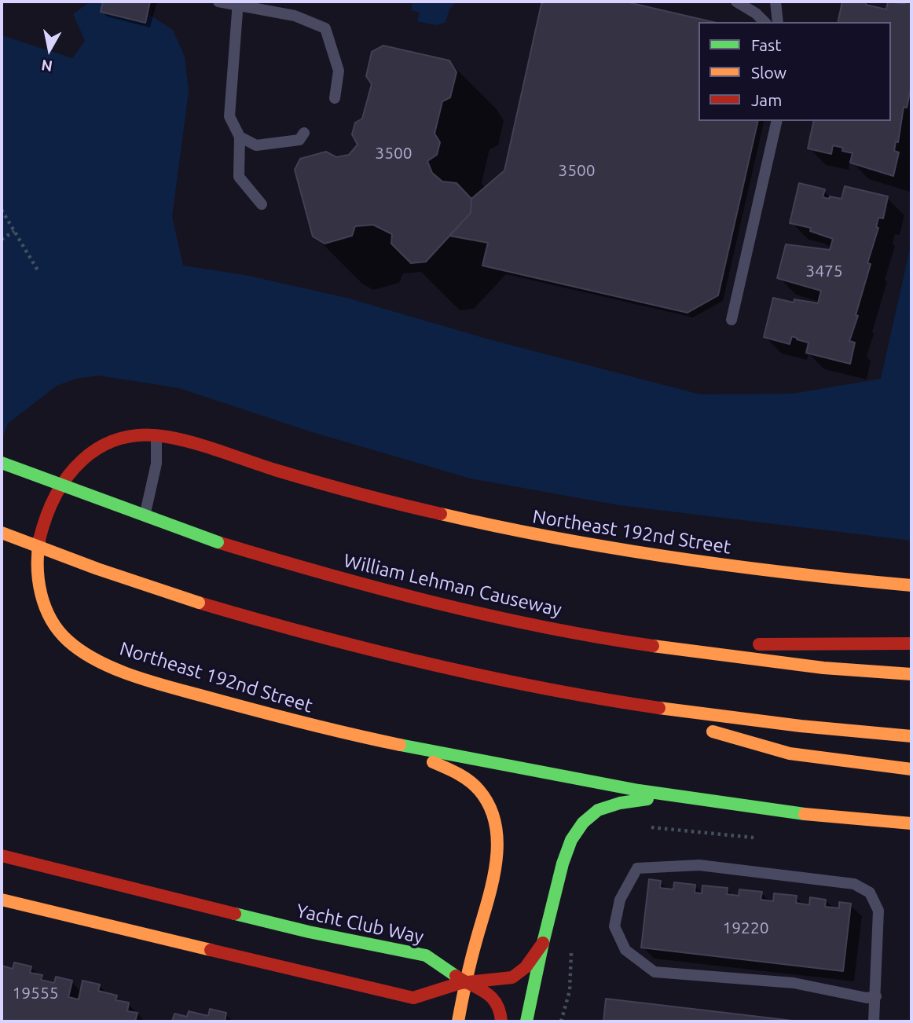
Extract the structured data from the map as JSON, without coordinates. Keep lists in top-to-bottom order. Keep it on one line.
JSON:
{"streets":{"main road":["Northeast 192nd Street","William Lehman Causeway","Yacht Club Way"]},"house_numbers":["3500","3500","3475","19220","19555"],"legend":["Fast","Slow","Jam"],"north":"bottom"}
